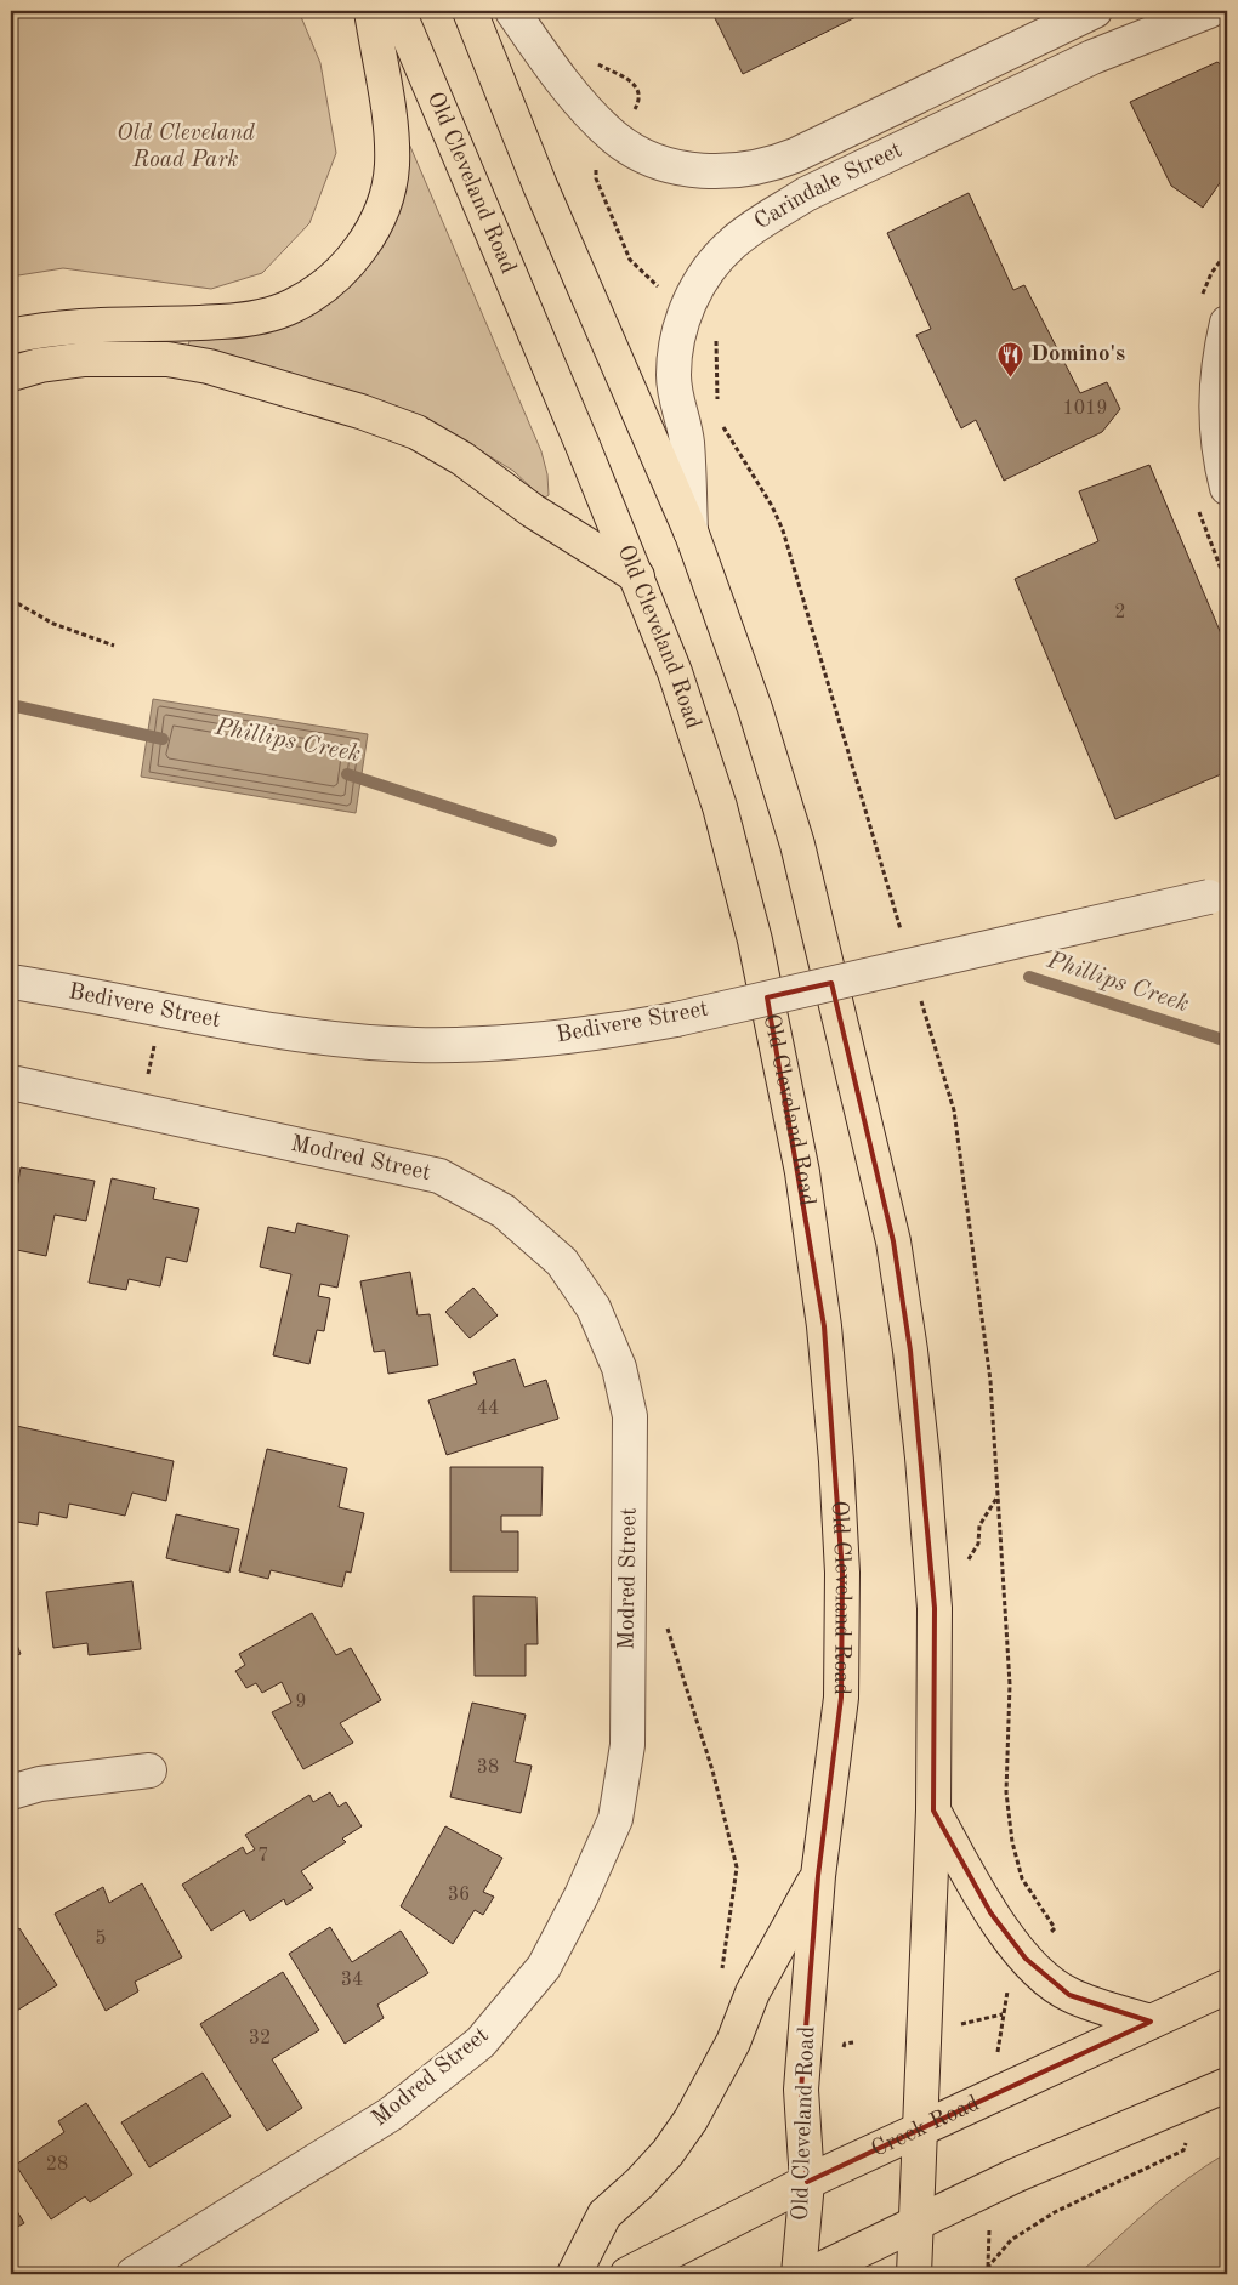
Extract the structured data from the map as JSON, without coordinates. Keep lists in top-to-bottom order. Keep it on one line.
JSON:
{"streets":{"main road":["Old Cleveland Road","Creek Road"],"street":["Carindale Street","Bedivere Street","Modred Street"]},"crossings":[["Old Cleveland Road","Creek Road"]],"water":["Phillips Creek"],"parks":["Old Cleveland Road Park"],"places":{"restaurant":["Domino's"]},"house_numbers":["1019","2","44","9","38","7","36","5","34","32","28"]}
